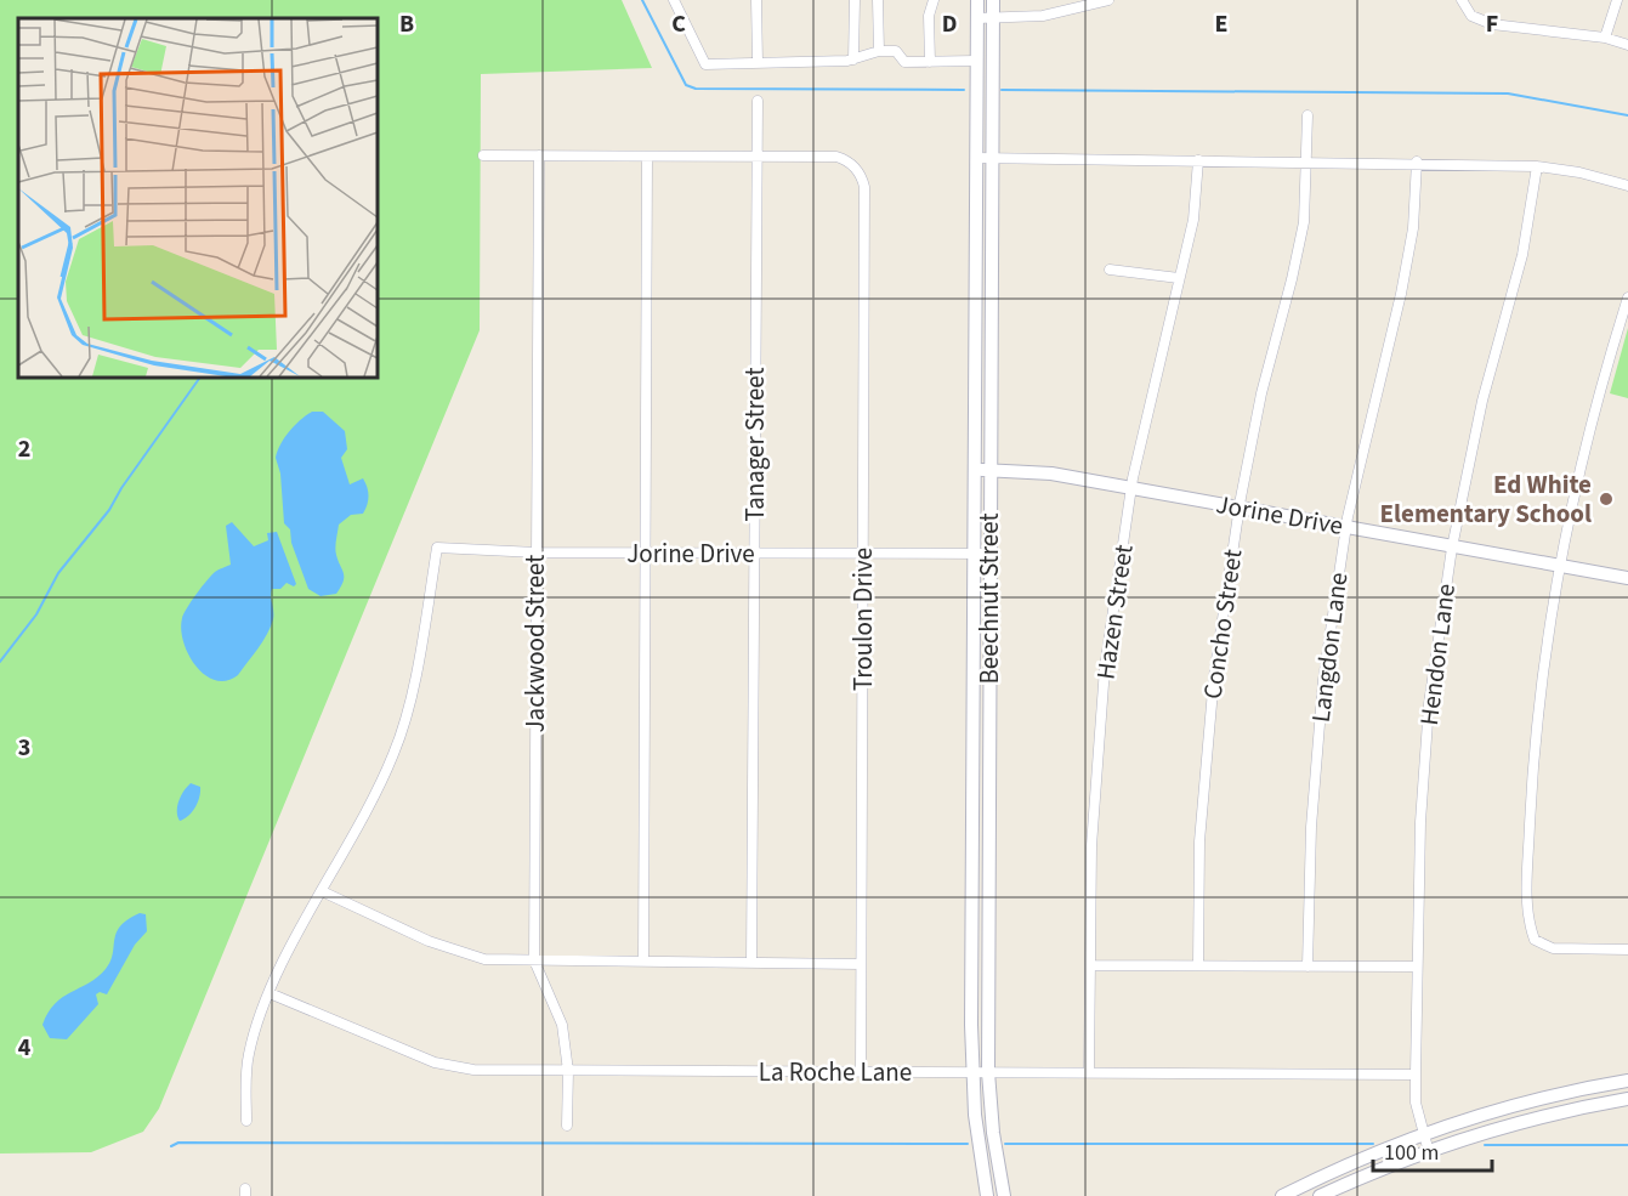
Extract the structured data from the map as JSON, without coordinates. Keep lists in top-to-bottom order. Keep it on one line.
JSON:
{"streets":{"main road":["Jorine Drive","Beechnut Street"],"street":["Tanager Street","Hazen Street","Troulon Drive","Concho Street","Jackwood Street","Langdon Lane","Hendon Lane","La Roche Lane"]},"crossings":[["Tanager Street","Jorine Drive"],["Tanager Street","Troulon Drive"],["Jorine Drive","Beechnut Street"],["Jorine Drive","Hazen Street"],["Jorine Drive","Troulon Drive"],["Jorine Drive","Concho Street"],["Jorine Drive","Jackwood Street"],["Jorine Drive","Langdon Lane"],["Jorine Drive","Hendon Lane"],["Beechnut Street","La Roche Lane"],["Hazen Street","La Roche Lane"],["Troulon Drive","La Roche Lane"],["Jackwood Street","La Roche Lane"],["Hendon Lane","La Roche Lane"]],"places":["Ed White Elementary School"],"scale_bar":"100 m","grid":{"columns":["B","C","D","E","F"],"rows":["2","3","4"]}}
